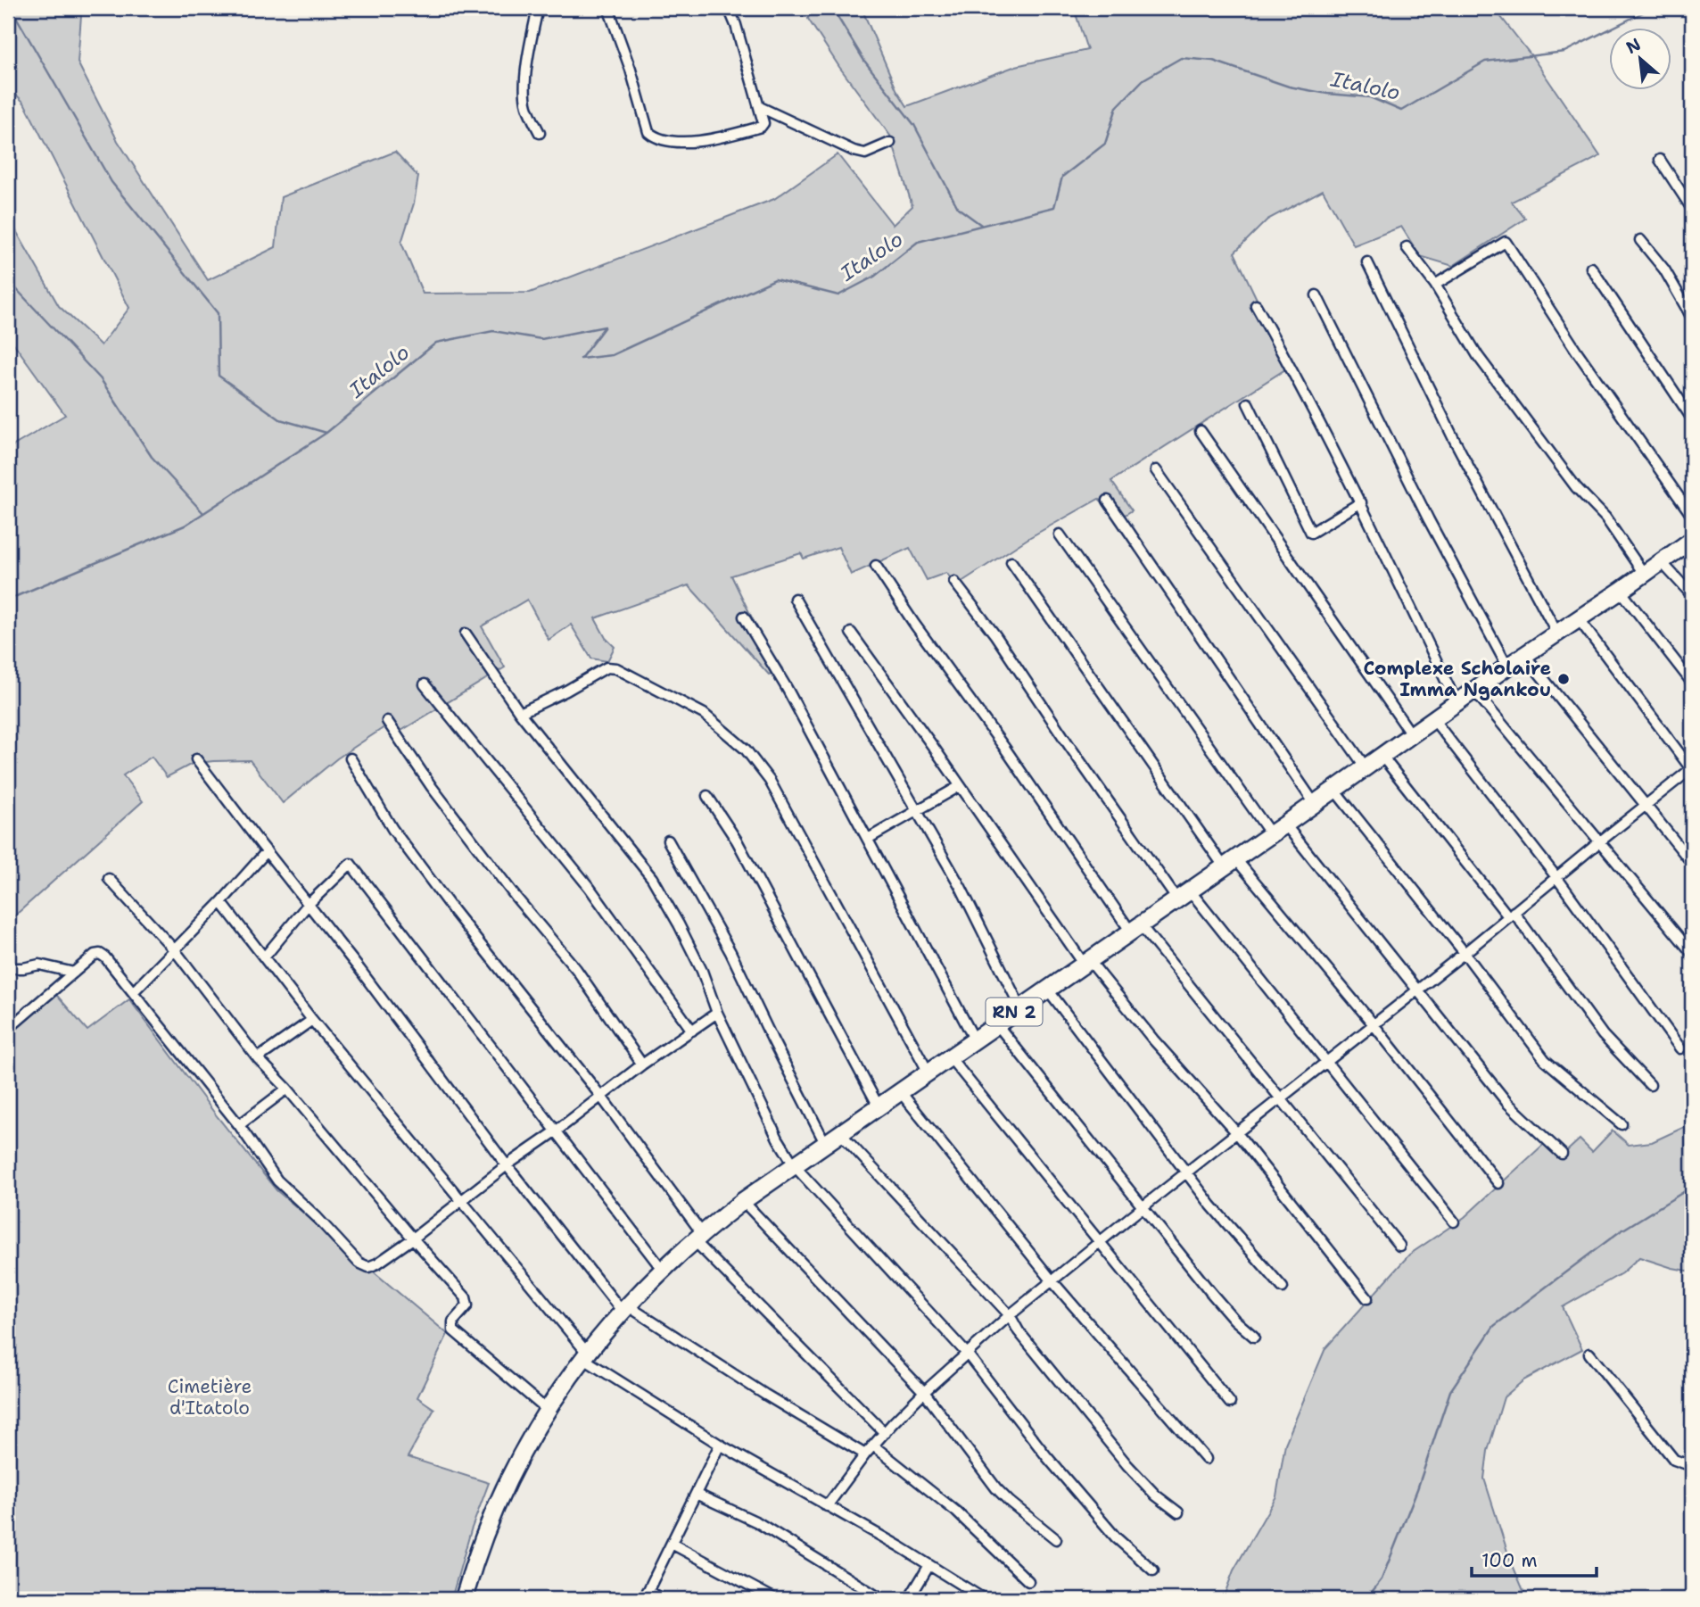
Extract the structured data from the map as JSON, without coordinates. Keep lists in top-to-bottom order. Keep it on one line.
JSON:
{"streets":{"highway":["RN 2"]},"water":["Italolo"],"parks":["Cimetière d'Itatolo"],"places":["Complexe Scholaire Imma Ngankou"],"scale_bar":"100 m","north":"top left"}
